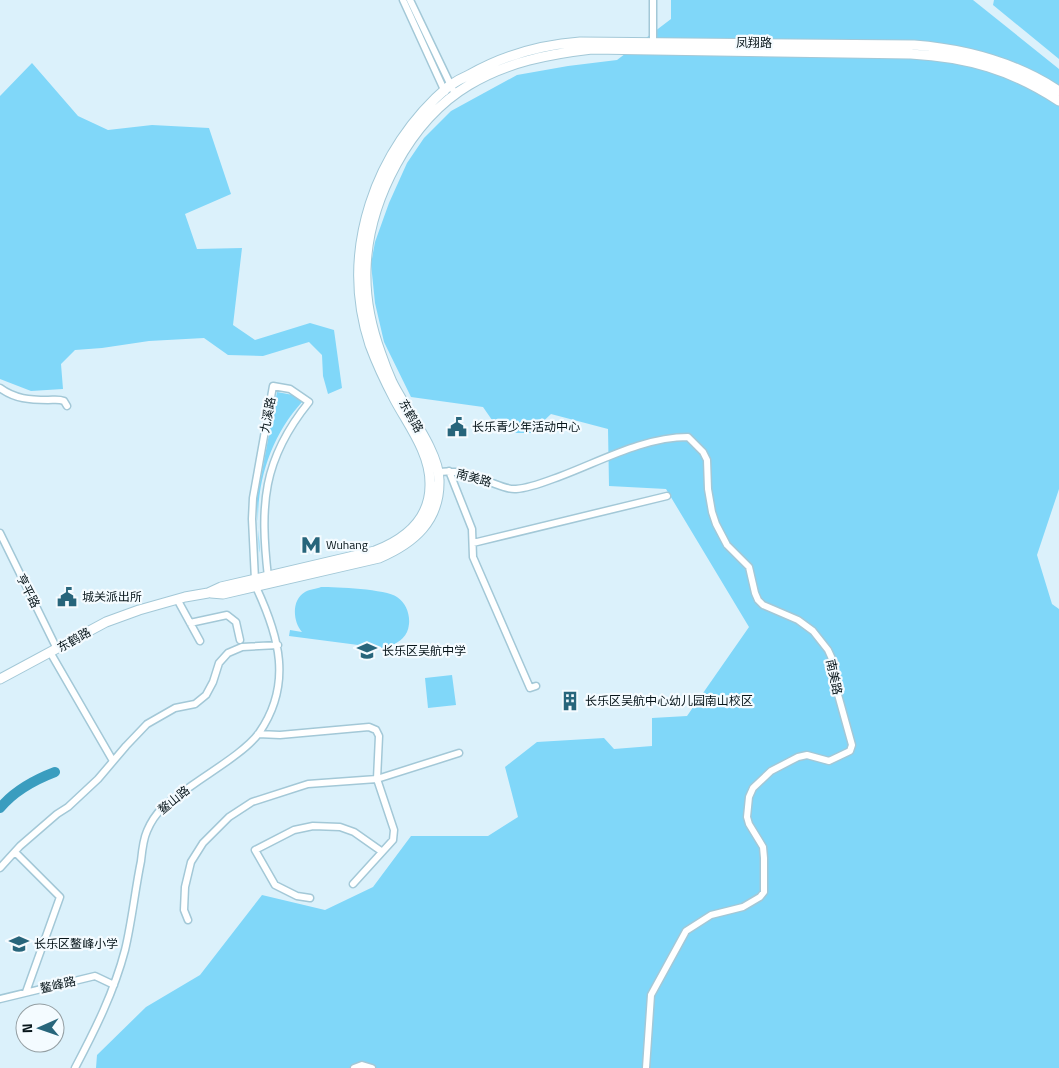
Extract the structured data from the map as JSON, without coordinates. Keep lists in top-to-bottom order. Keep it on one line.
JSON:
{"streets":{"main road":["凤翔路","东鹤路"],"street":["九溪路","南美路","亨平路","鳌山路","鳌峰路"]},"crossings":[["凤翔路","东鹤路"],["九溪路","东鹤路"],["九溪路","鳌山路"],["东鹤路","南美路"],["东鹤路","亨平路"],["东鹤路","鳌山路"],["鳌山路","鳌峰路"]],"places":{"public building":["长乐青少年活动中心","城关派出所"],"metro station":["Wuhang"],"school or university":["长乐区吴航中学","长乐区鳌峰小学"],"building":["长乐区吴航中心幼儿园南山校区"]},"north":"left"}
